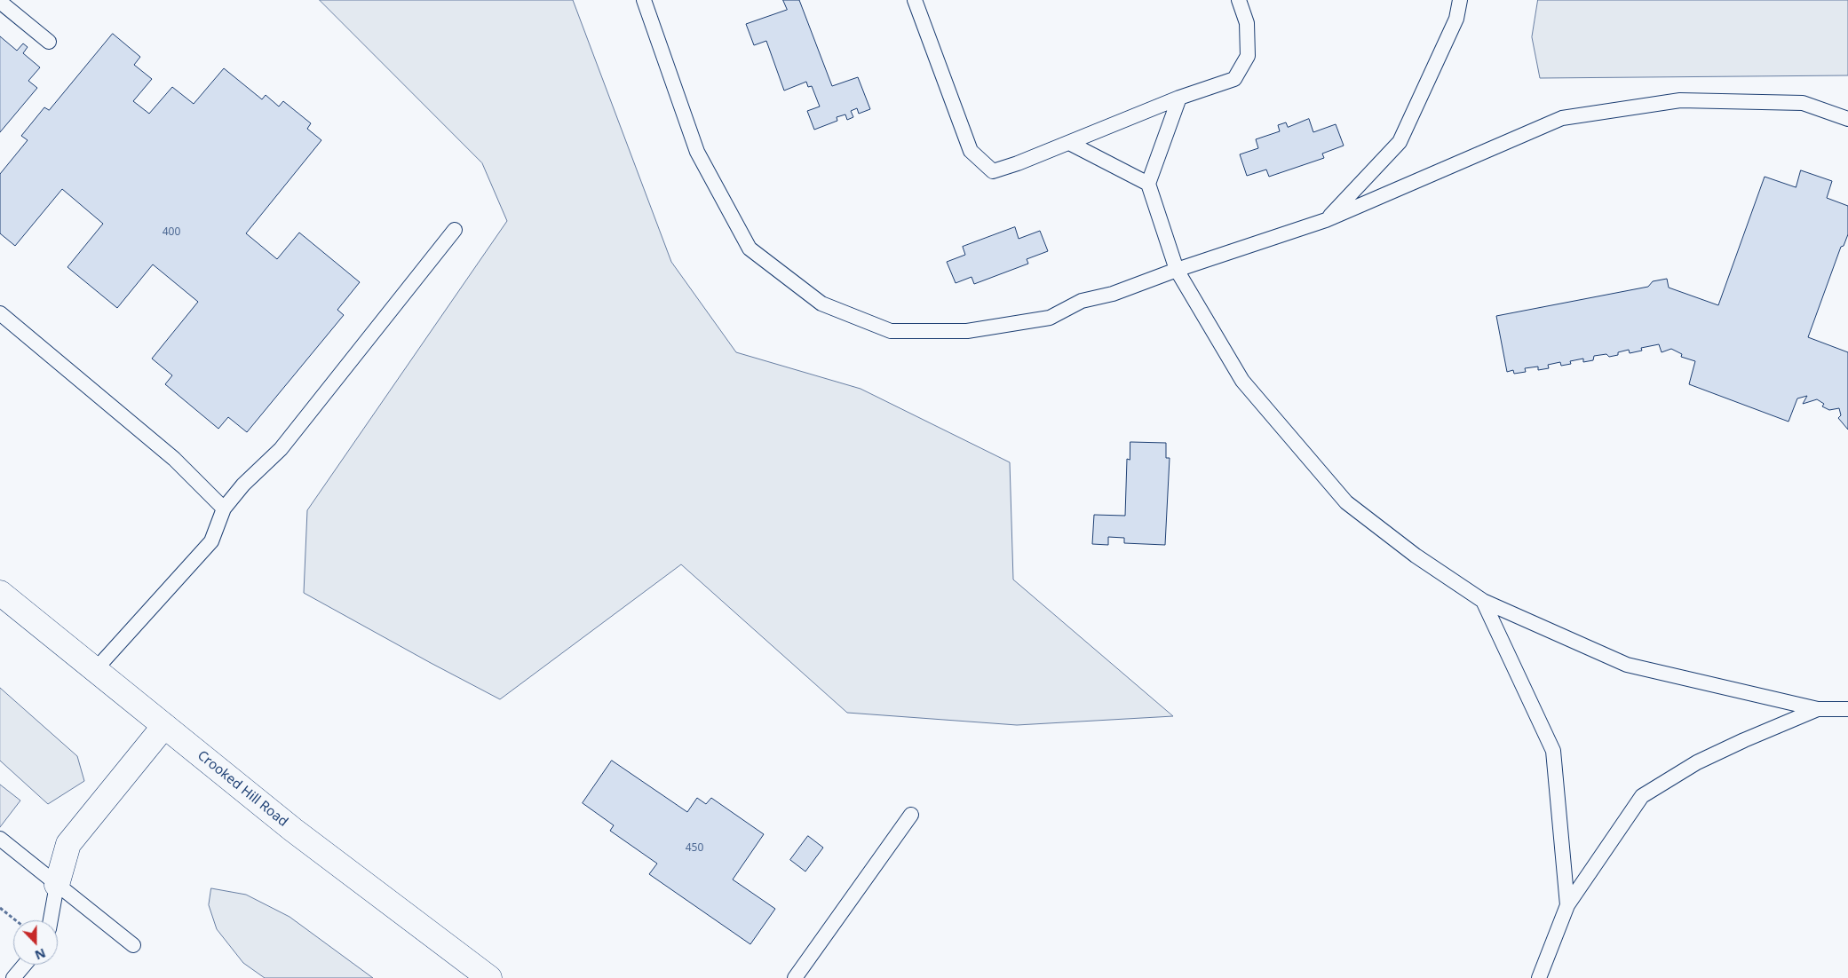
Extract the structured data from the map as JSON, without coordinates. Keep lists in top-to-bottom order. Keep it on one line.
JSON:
{"streets":{"main road":["Crooked Hill Road"]},"house_numbers":["400","450"],"north":"bottom"}
